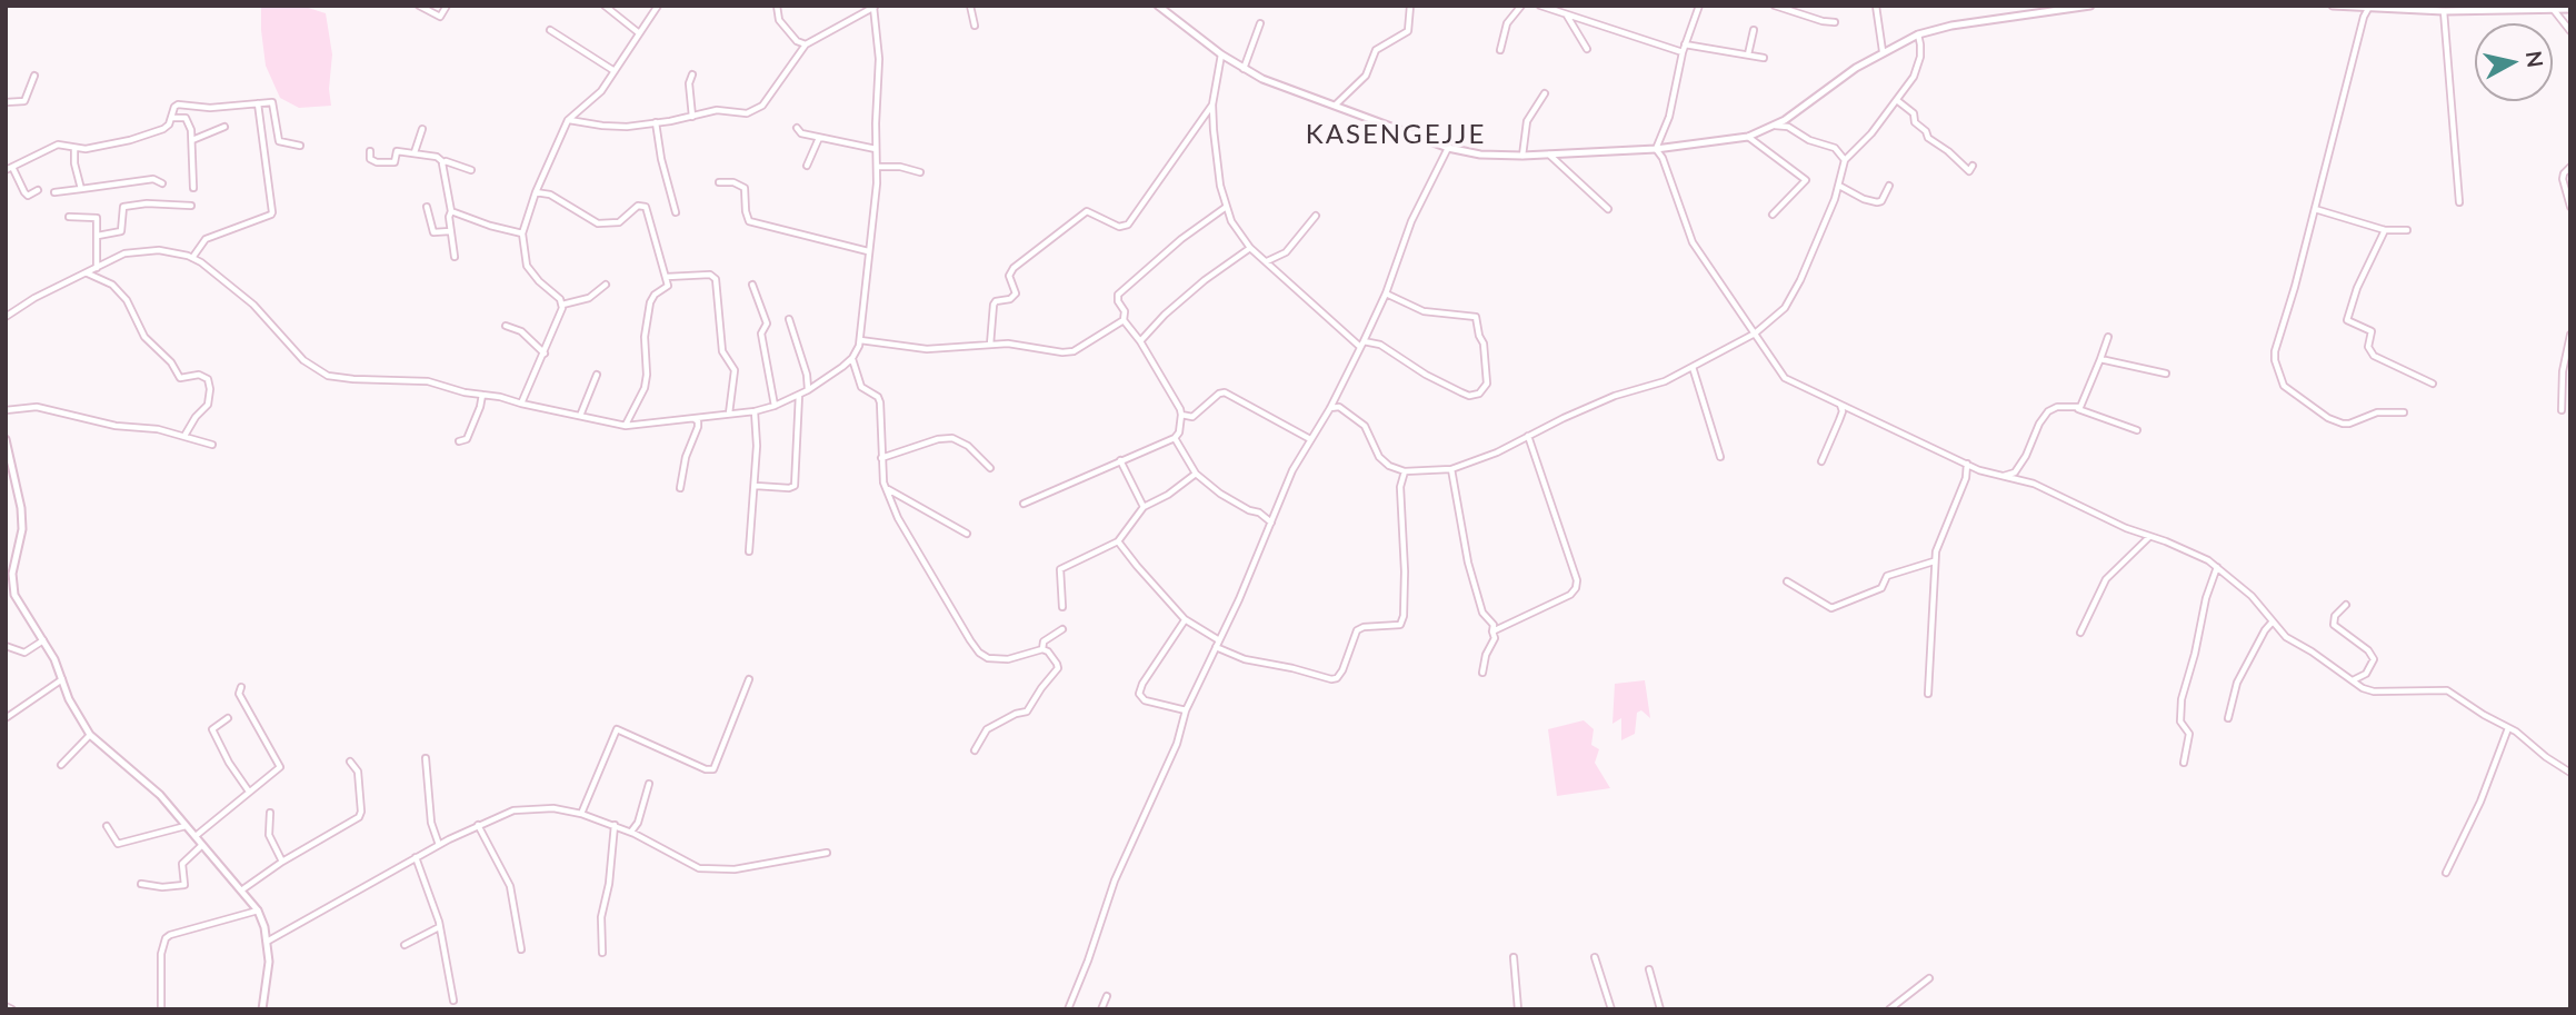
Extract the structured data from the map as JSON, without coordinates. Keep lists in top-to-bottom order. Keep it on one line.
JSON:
{"districts":["KASENGEJJE"],"north":"right"}
